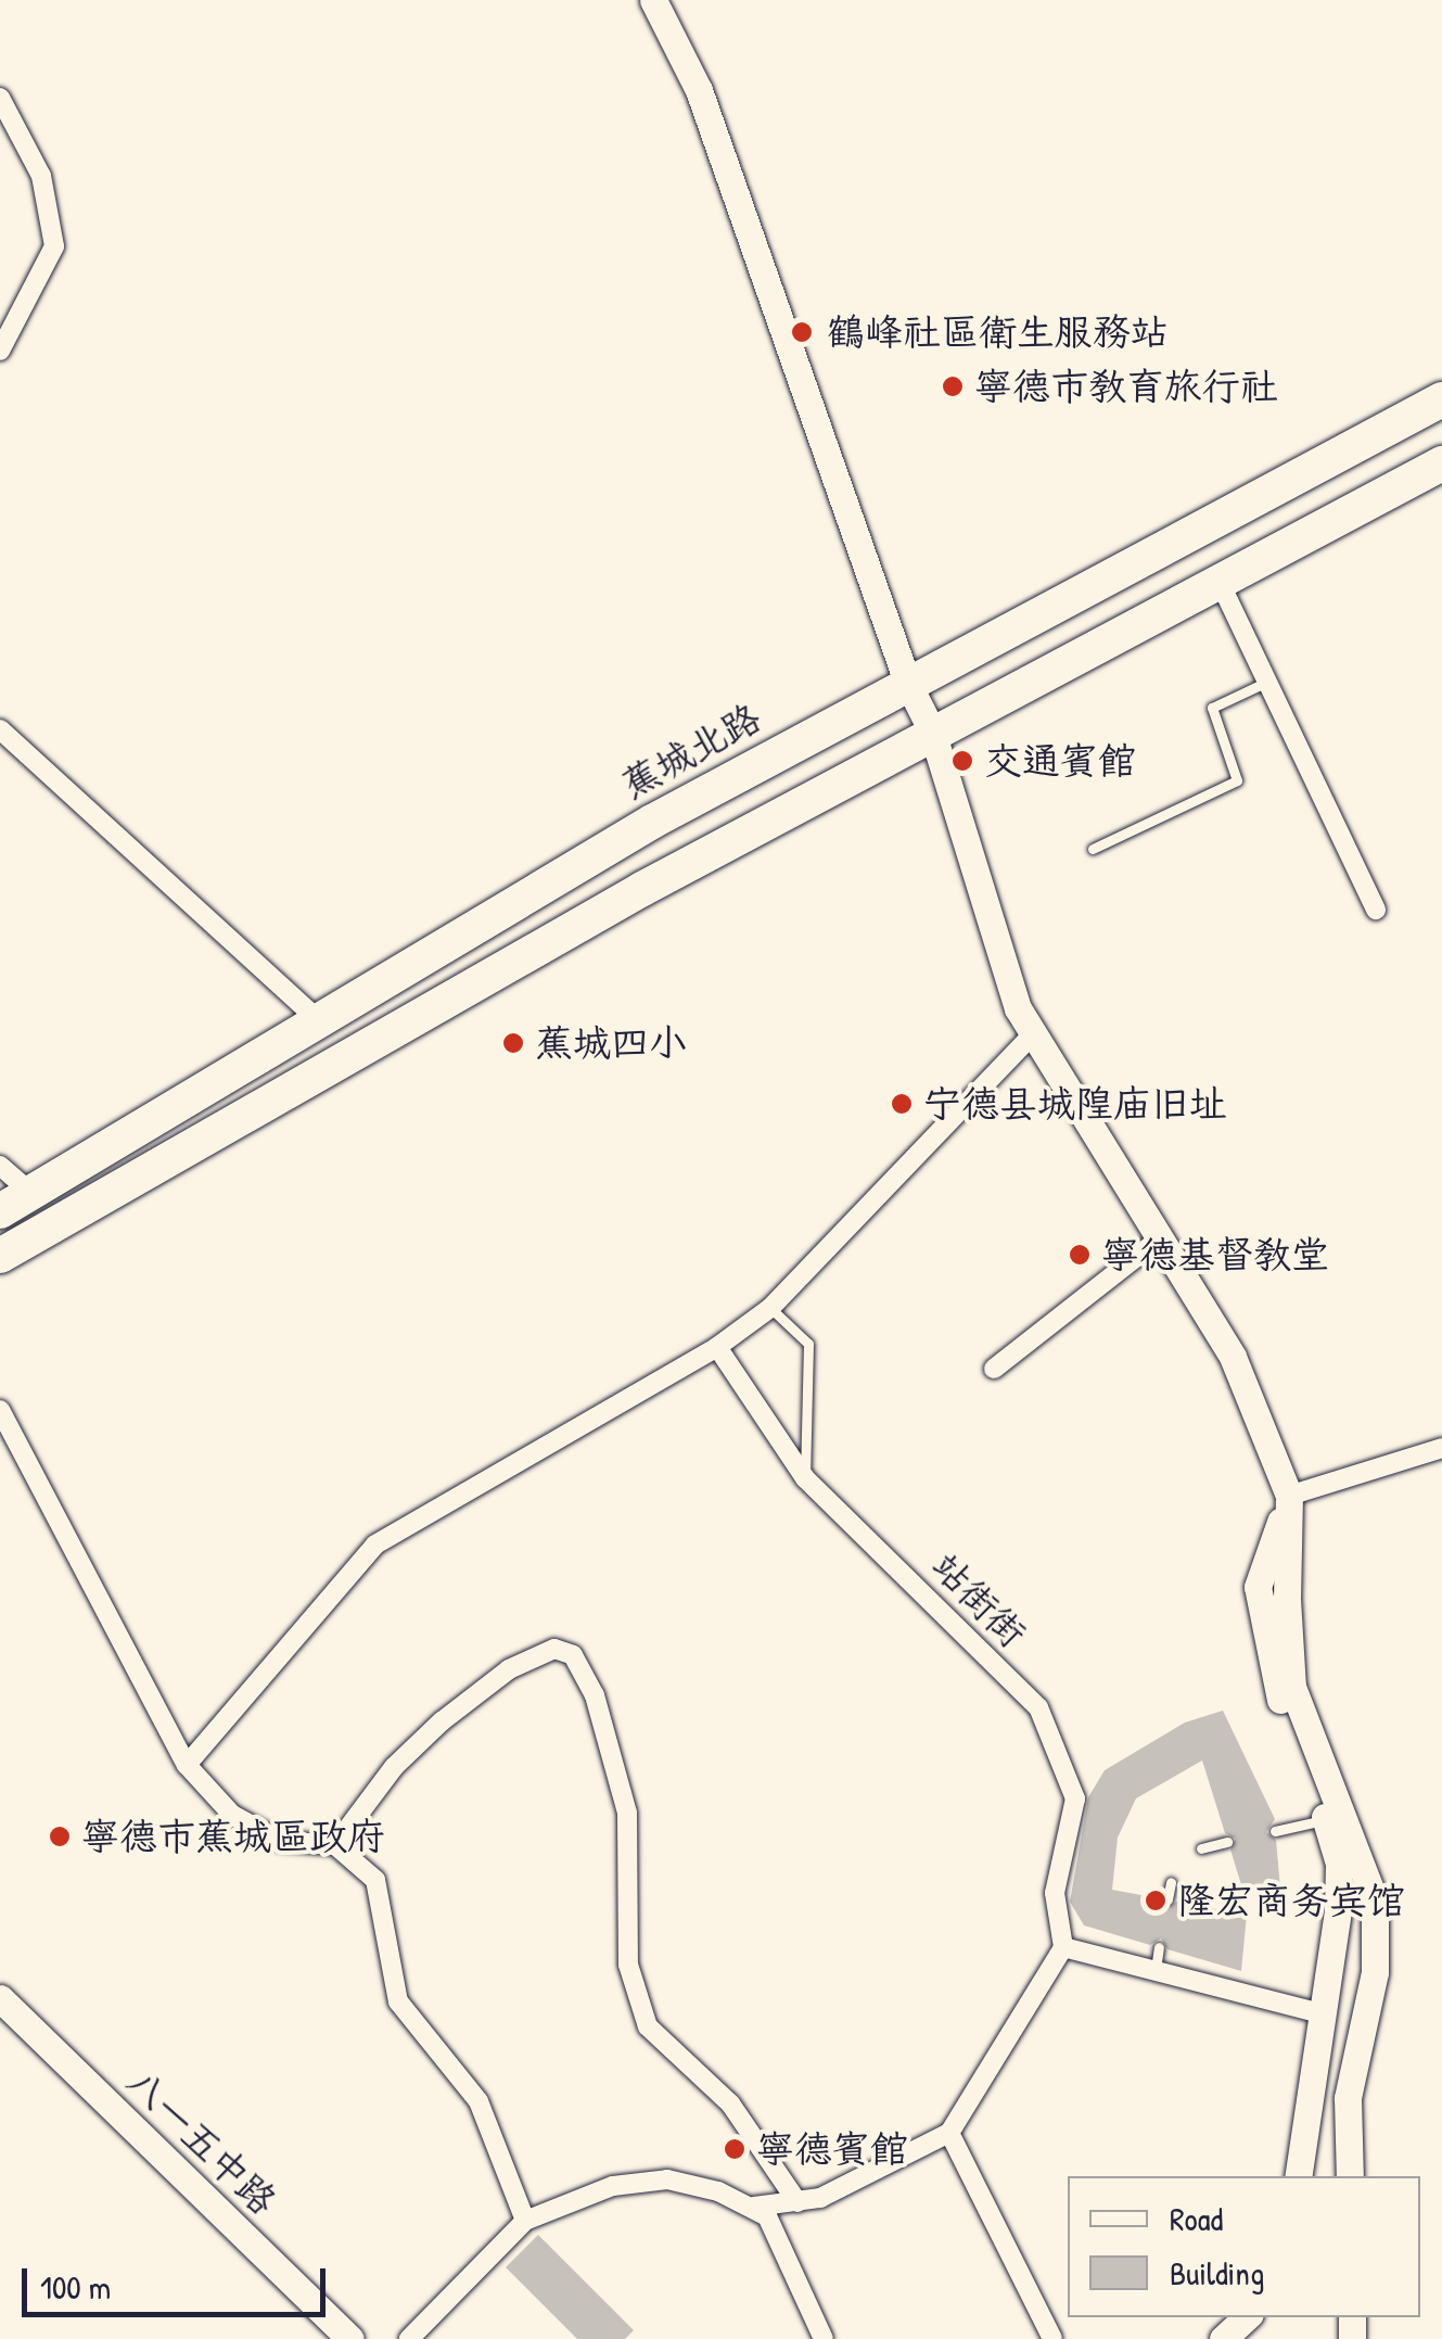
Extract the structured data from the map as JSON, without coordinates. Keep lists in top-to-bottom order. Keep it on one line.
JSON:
{"streets":{"highway":["蕉城北路"],"street":["站街街","八一五中路"]},"places":["鶴峰社區衛生服務站","寧德市教育旅行社","交通賓館","蕉城四小","宁德县城隍庙旧址","寧德基督教堂","寧德市蕉城區政府","隆宏商务宾馆","寧德賓館"],"legend":["Road","Building"],"scale_bar":"100 m"}
